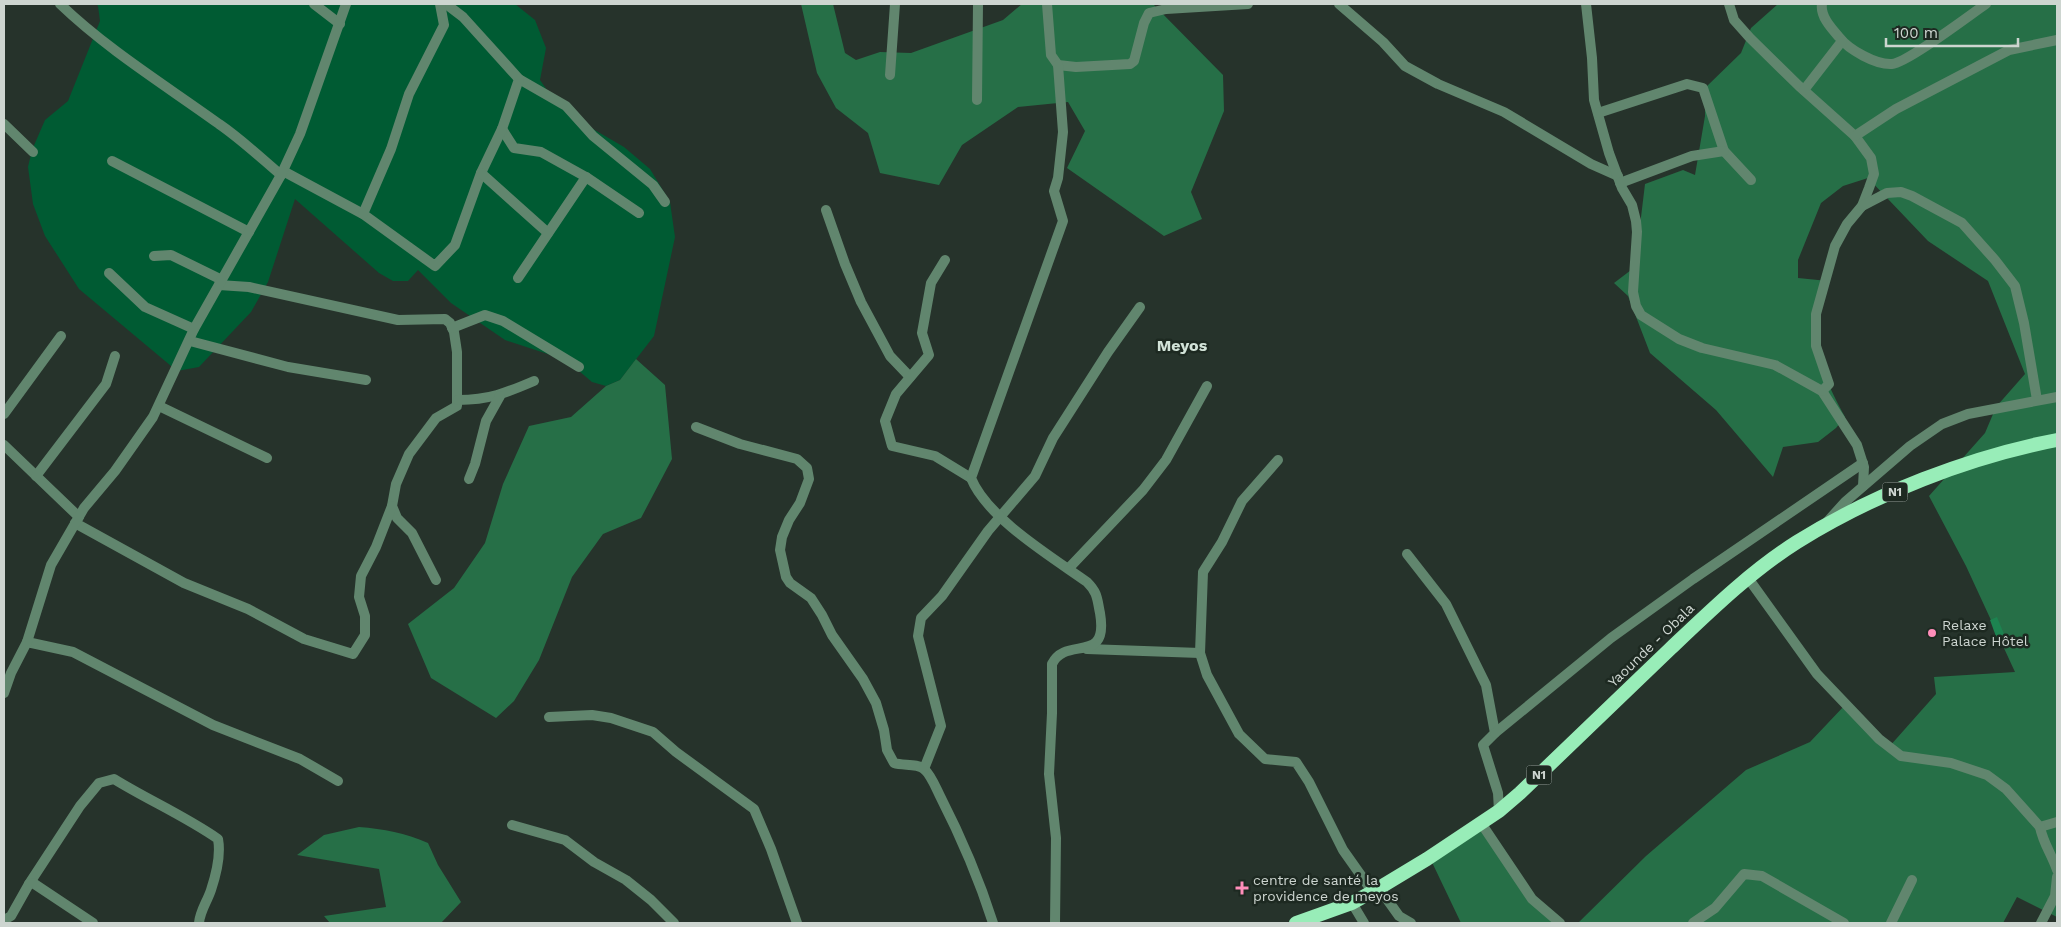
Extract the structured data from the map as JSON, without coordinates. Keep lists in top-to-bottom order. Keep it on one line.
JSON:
{"streets":{"highway":["N1","Yaounde - Obala"]},"districts":["Meyos"],"places":{"other":["Relaxe Palace Hôtel"],"health":["centre de santé la providence de meyos"]},"scale_bar":"100 m"}
